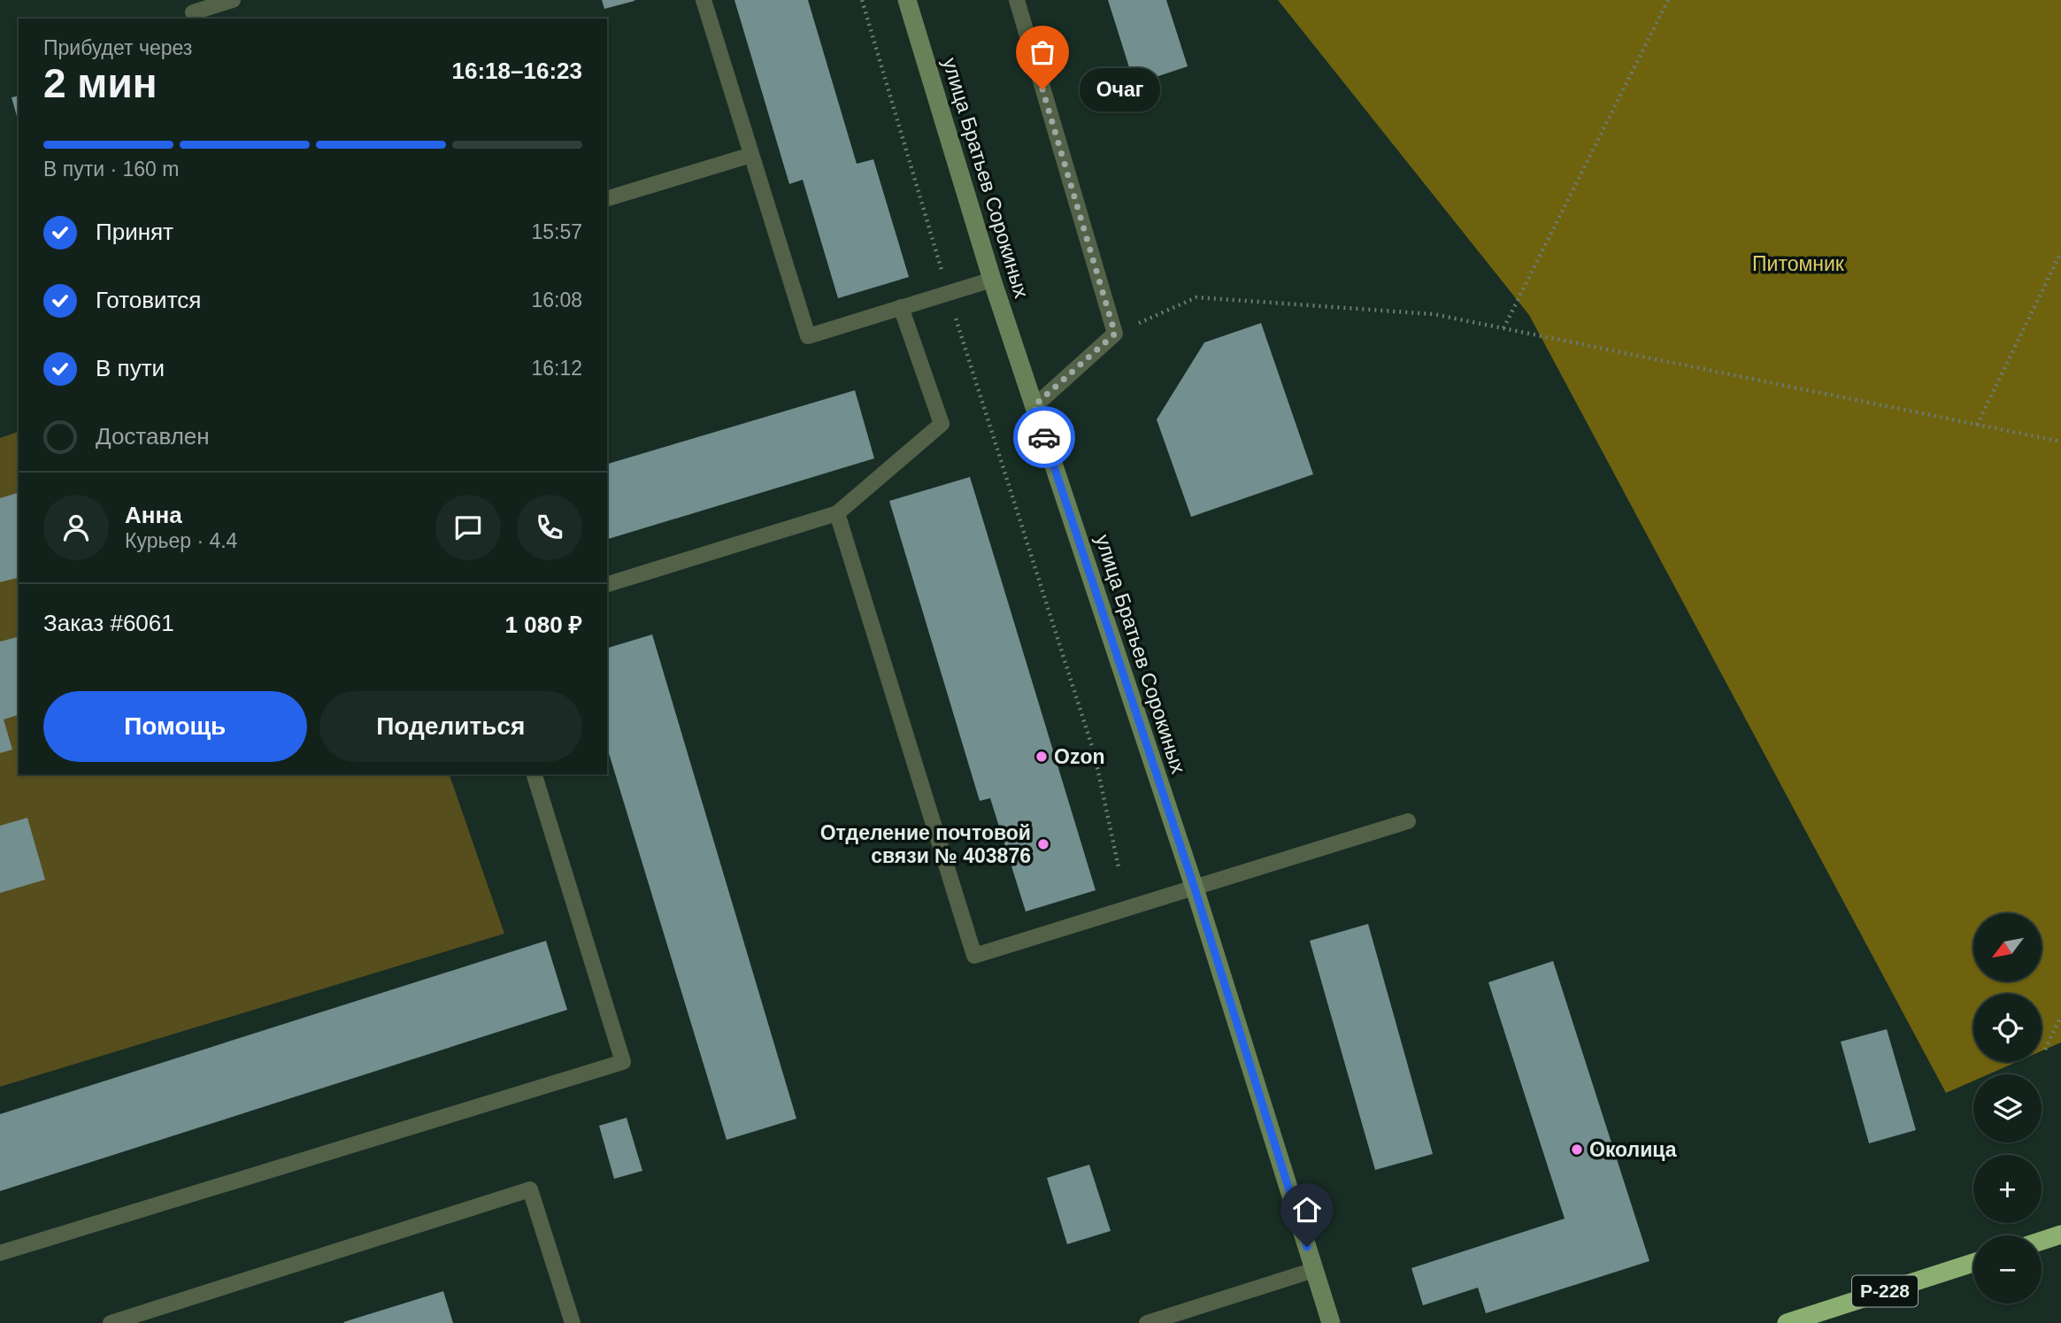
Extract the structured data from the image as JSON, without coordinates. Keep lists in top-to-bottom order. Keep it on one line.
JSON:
{"streets":{"highway":["Р-228"],"street":["улица Братьев Сорокиных"]},"parks":["Питомник"],"places":["Очаг","Ozon","Отделение почтовой связи № 403876","Околица"],"north":"bottom left","page":{"heading":["2 мин","Прибудет через","16:18–16:23"],"panel":["Анна","Курьер · 4.4","Заказ #6061","1 080 ₽"],"bubble":"Очаг","bar":"В пути · 160 m","list":[["Принят","15:57"],["Готовится","16:08"],["В пути","16:12"],"Доставлен"],"buttons":["Помощь","Поделиться"],"map_buttons":["+","−"]}}
